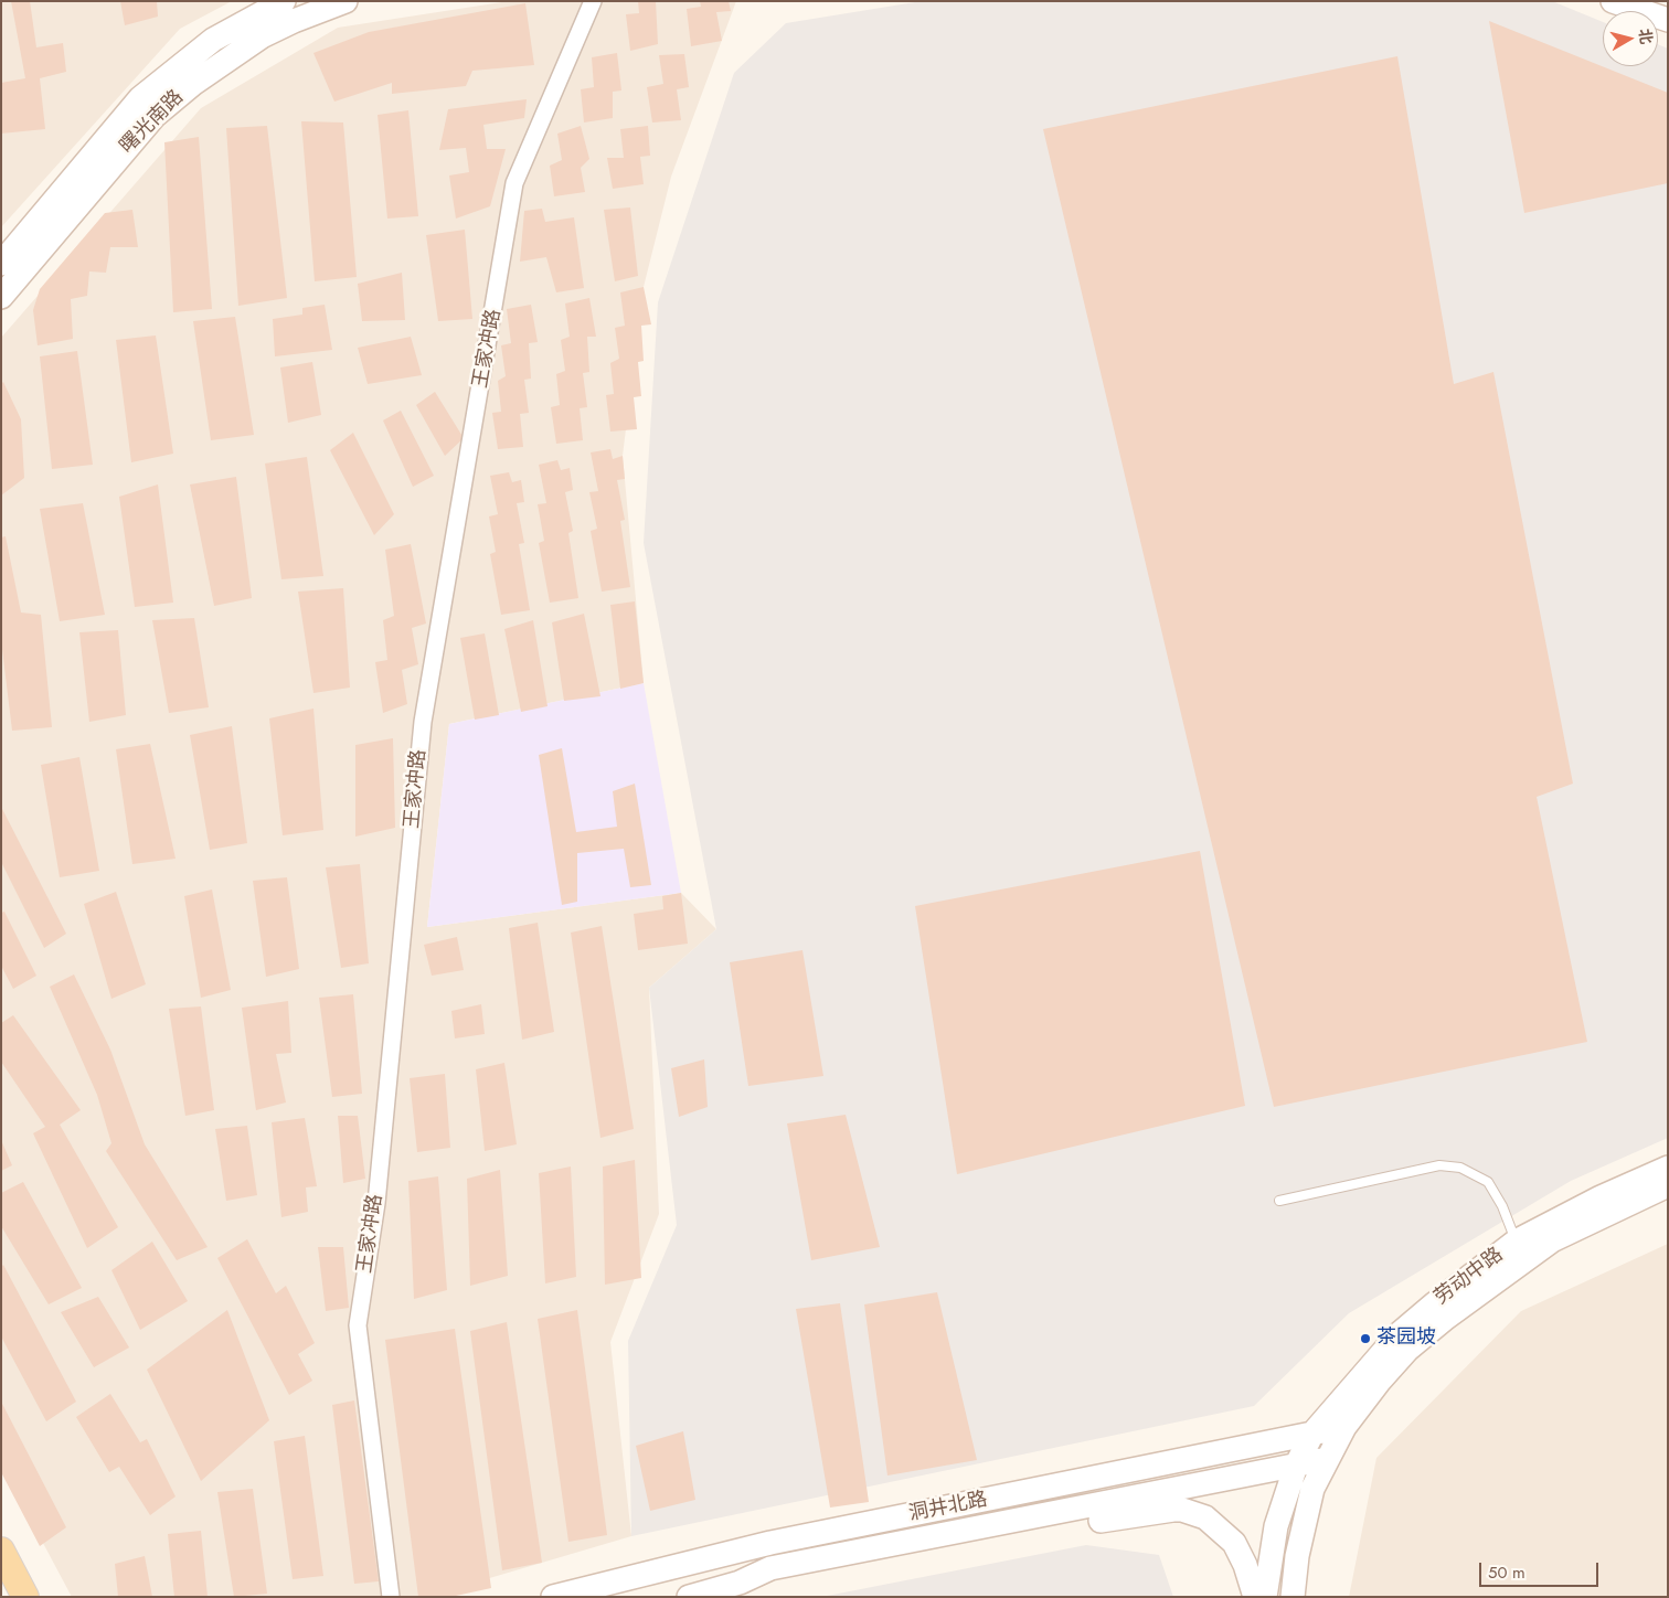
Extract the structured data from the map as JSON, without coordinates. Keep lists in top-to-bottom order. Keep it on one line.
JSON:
{"streets":{"main road":["曙光南路","劳动中路","洞井北路"],"street":["王家冲路"]},"crossings":[["劳动中路","洞井北路"]],"places":["茶园坡"],"scale_bar":"50 m","north":"right"}
